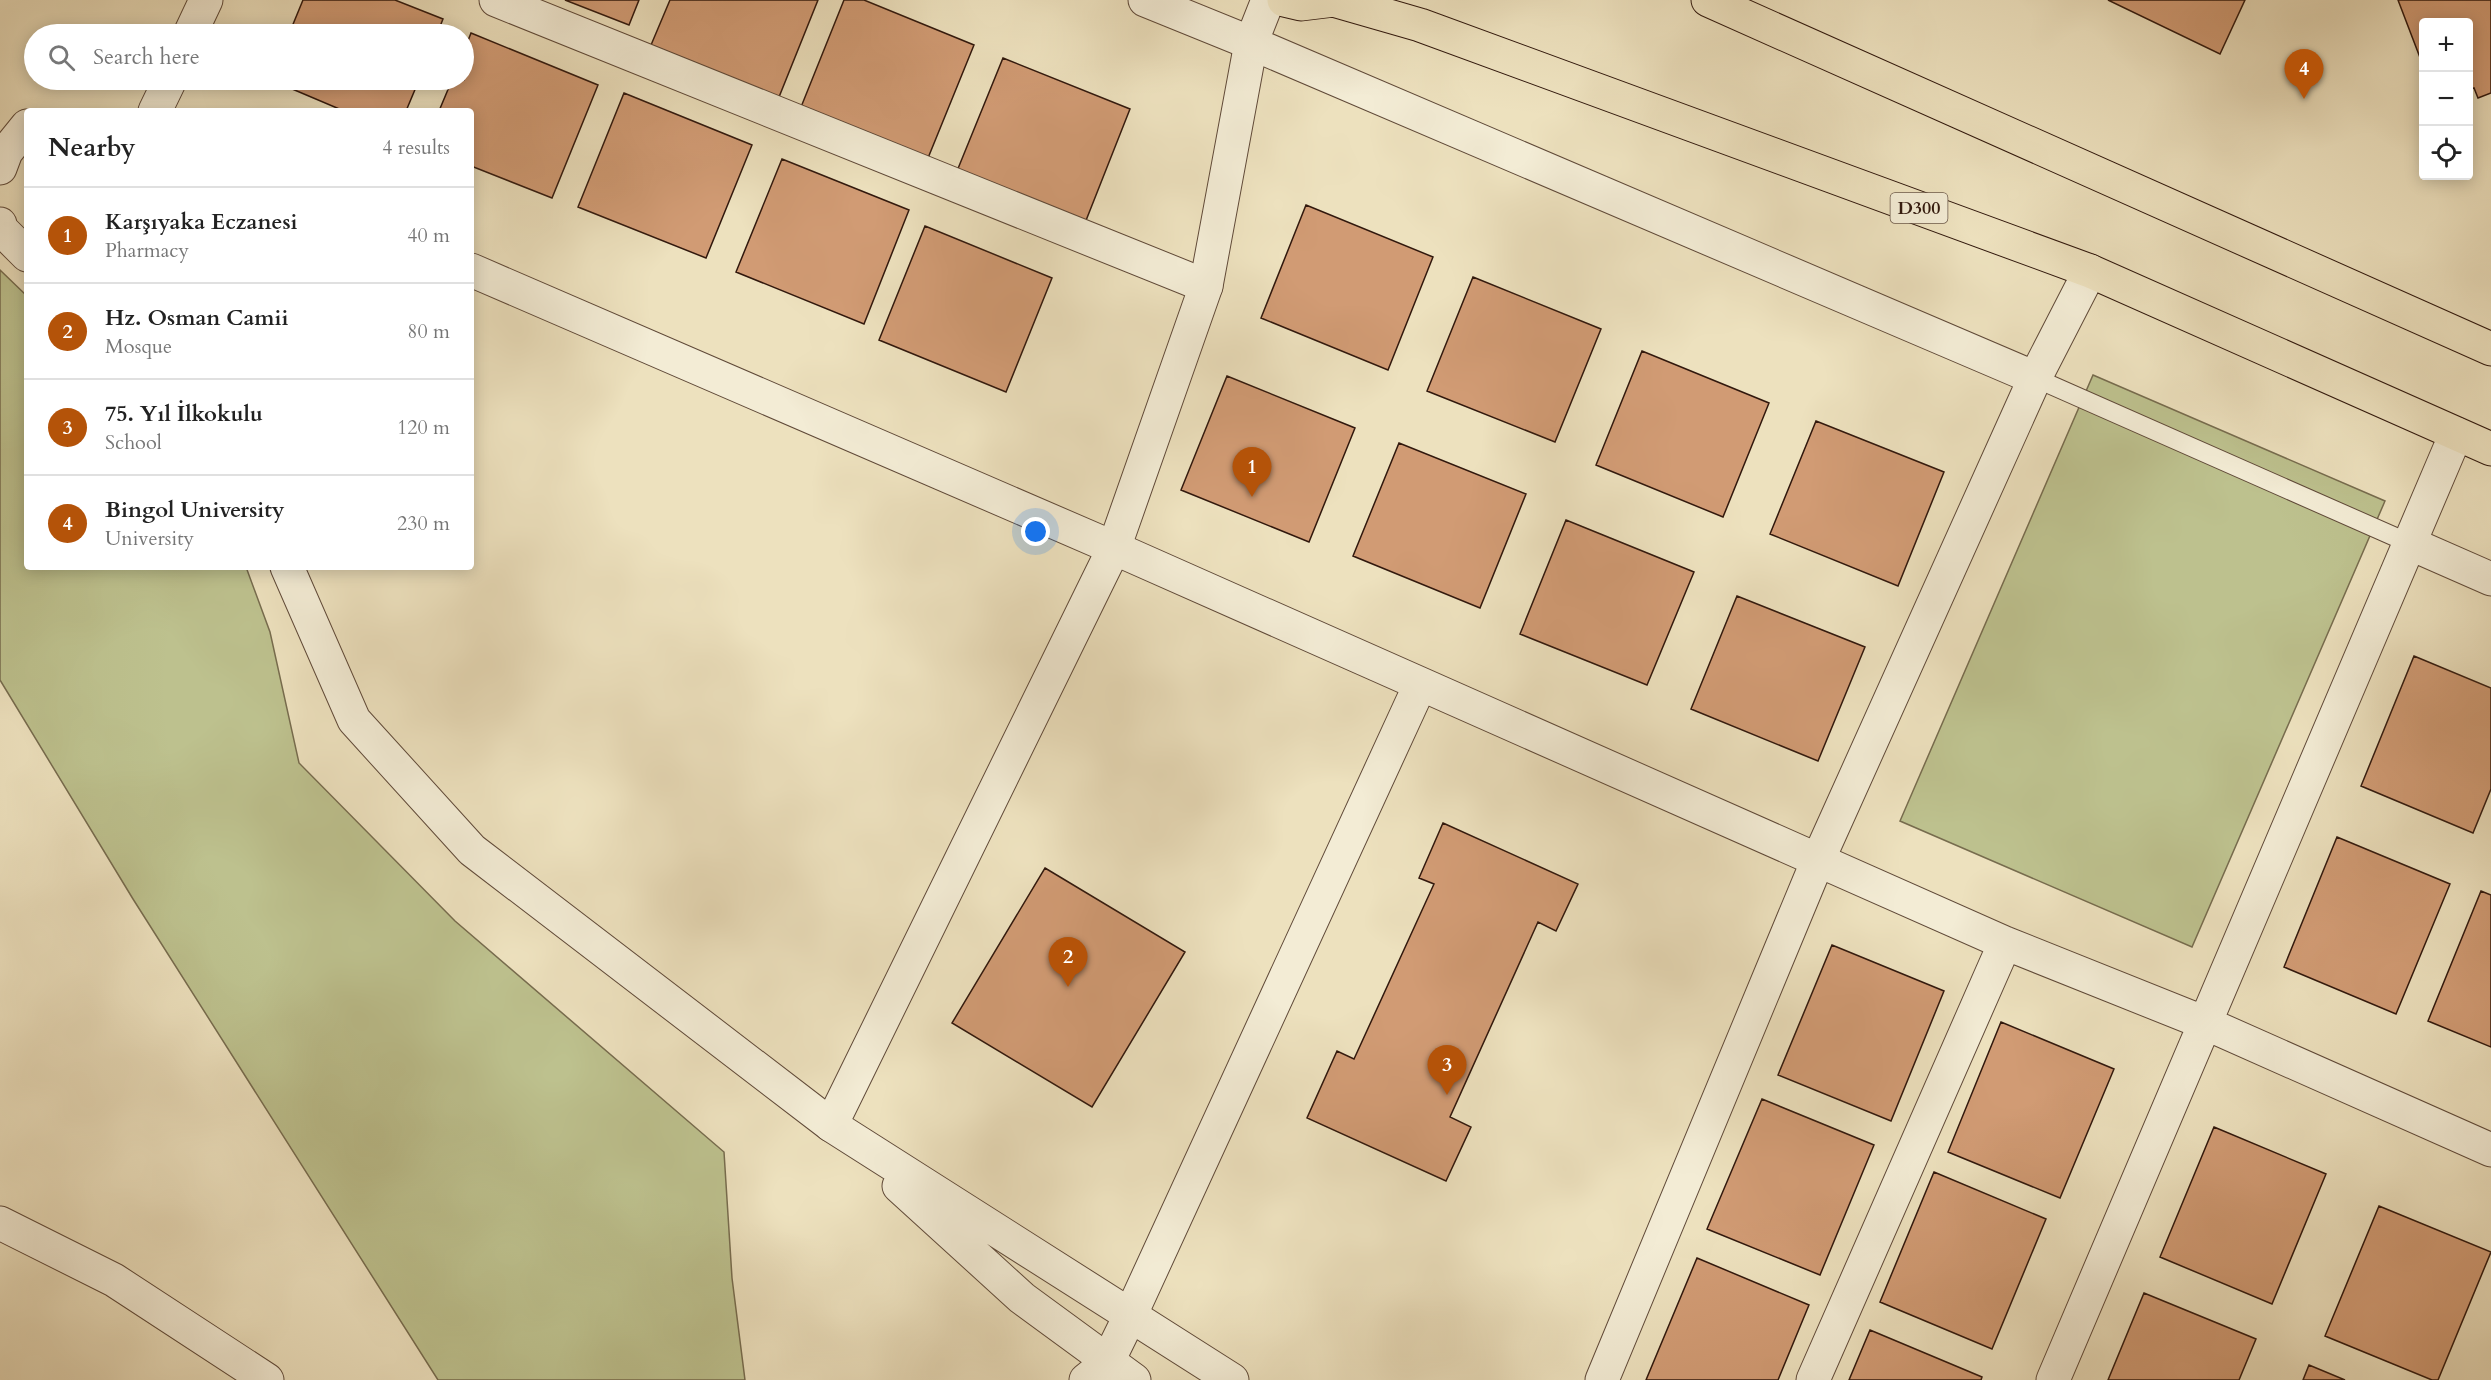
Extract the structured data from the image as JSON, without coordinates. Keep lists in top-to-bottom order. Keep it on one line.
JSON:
{"streets":{"highway":["D300"]},"page":{"map_buttons":["+","−"],"search":"Search here","pins":["4","1","2","3"],"heading":["Nearby","4 results"],"list":[{"mark":"1","name":"Karşıyaka Eczanesi","note":"Pharmacy","value":"40 m"},{"mark":"2","name":"Hz. Osman Camii","note":"Mosque","value":"80 m"},{"mark":"3","name":"75. Yıl İlkokulu","note":"School","value":"120 m"},{"mark":"4","name":"Bingol University","note":"University","value":"230 m"}]}}
